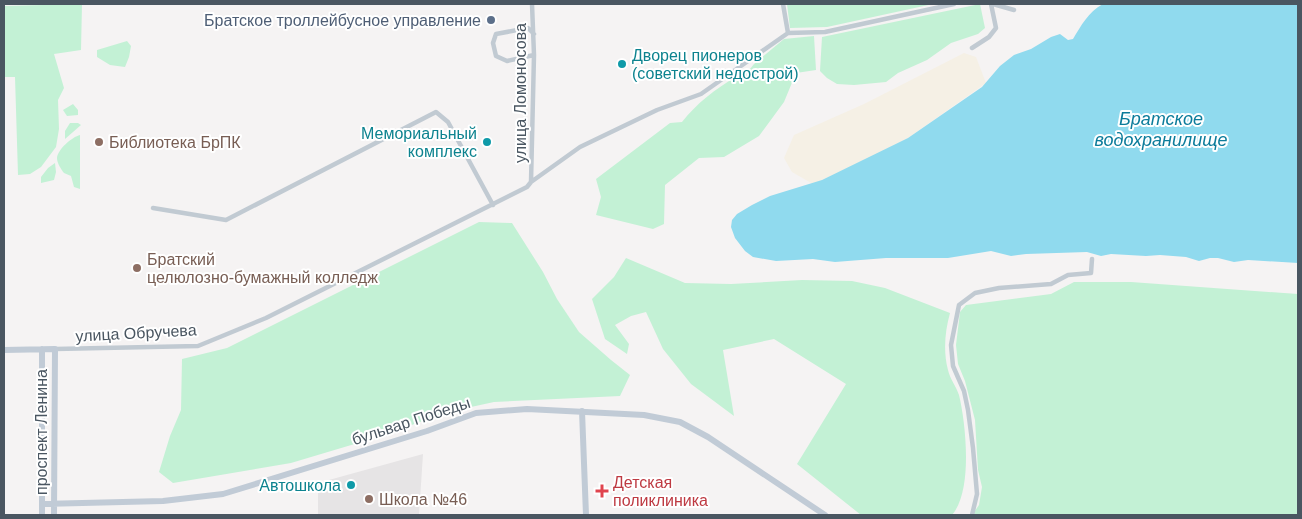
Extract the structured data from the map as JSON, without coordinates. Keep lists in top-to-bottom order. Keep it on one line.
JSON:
{"streets":{"street":["улица Ломоносова","улица Обручева","бульвар Победы","проспект Ленина"]},"crossings":[["улица Ломоносова","улица Обручева"],["улица Обручева","проспект Ленина"],["бульвар Победы","проспект Ленина"]],"water":["Братское водохранилище"],"places":{"other":["Братское троллейбусное управление","Дворец пионеров (советский недострой)","Библиотека БрПК","Мемориальный комплекс","Братский целюлозно-бумажный колледж","Автошкола","Школа №46"],"health":["Детская поликлиника"]}}
